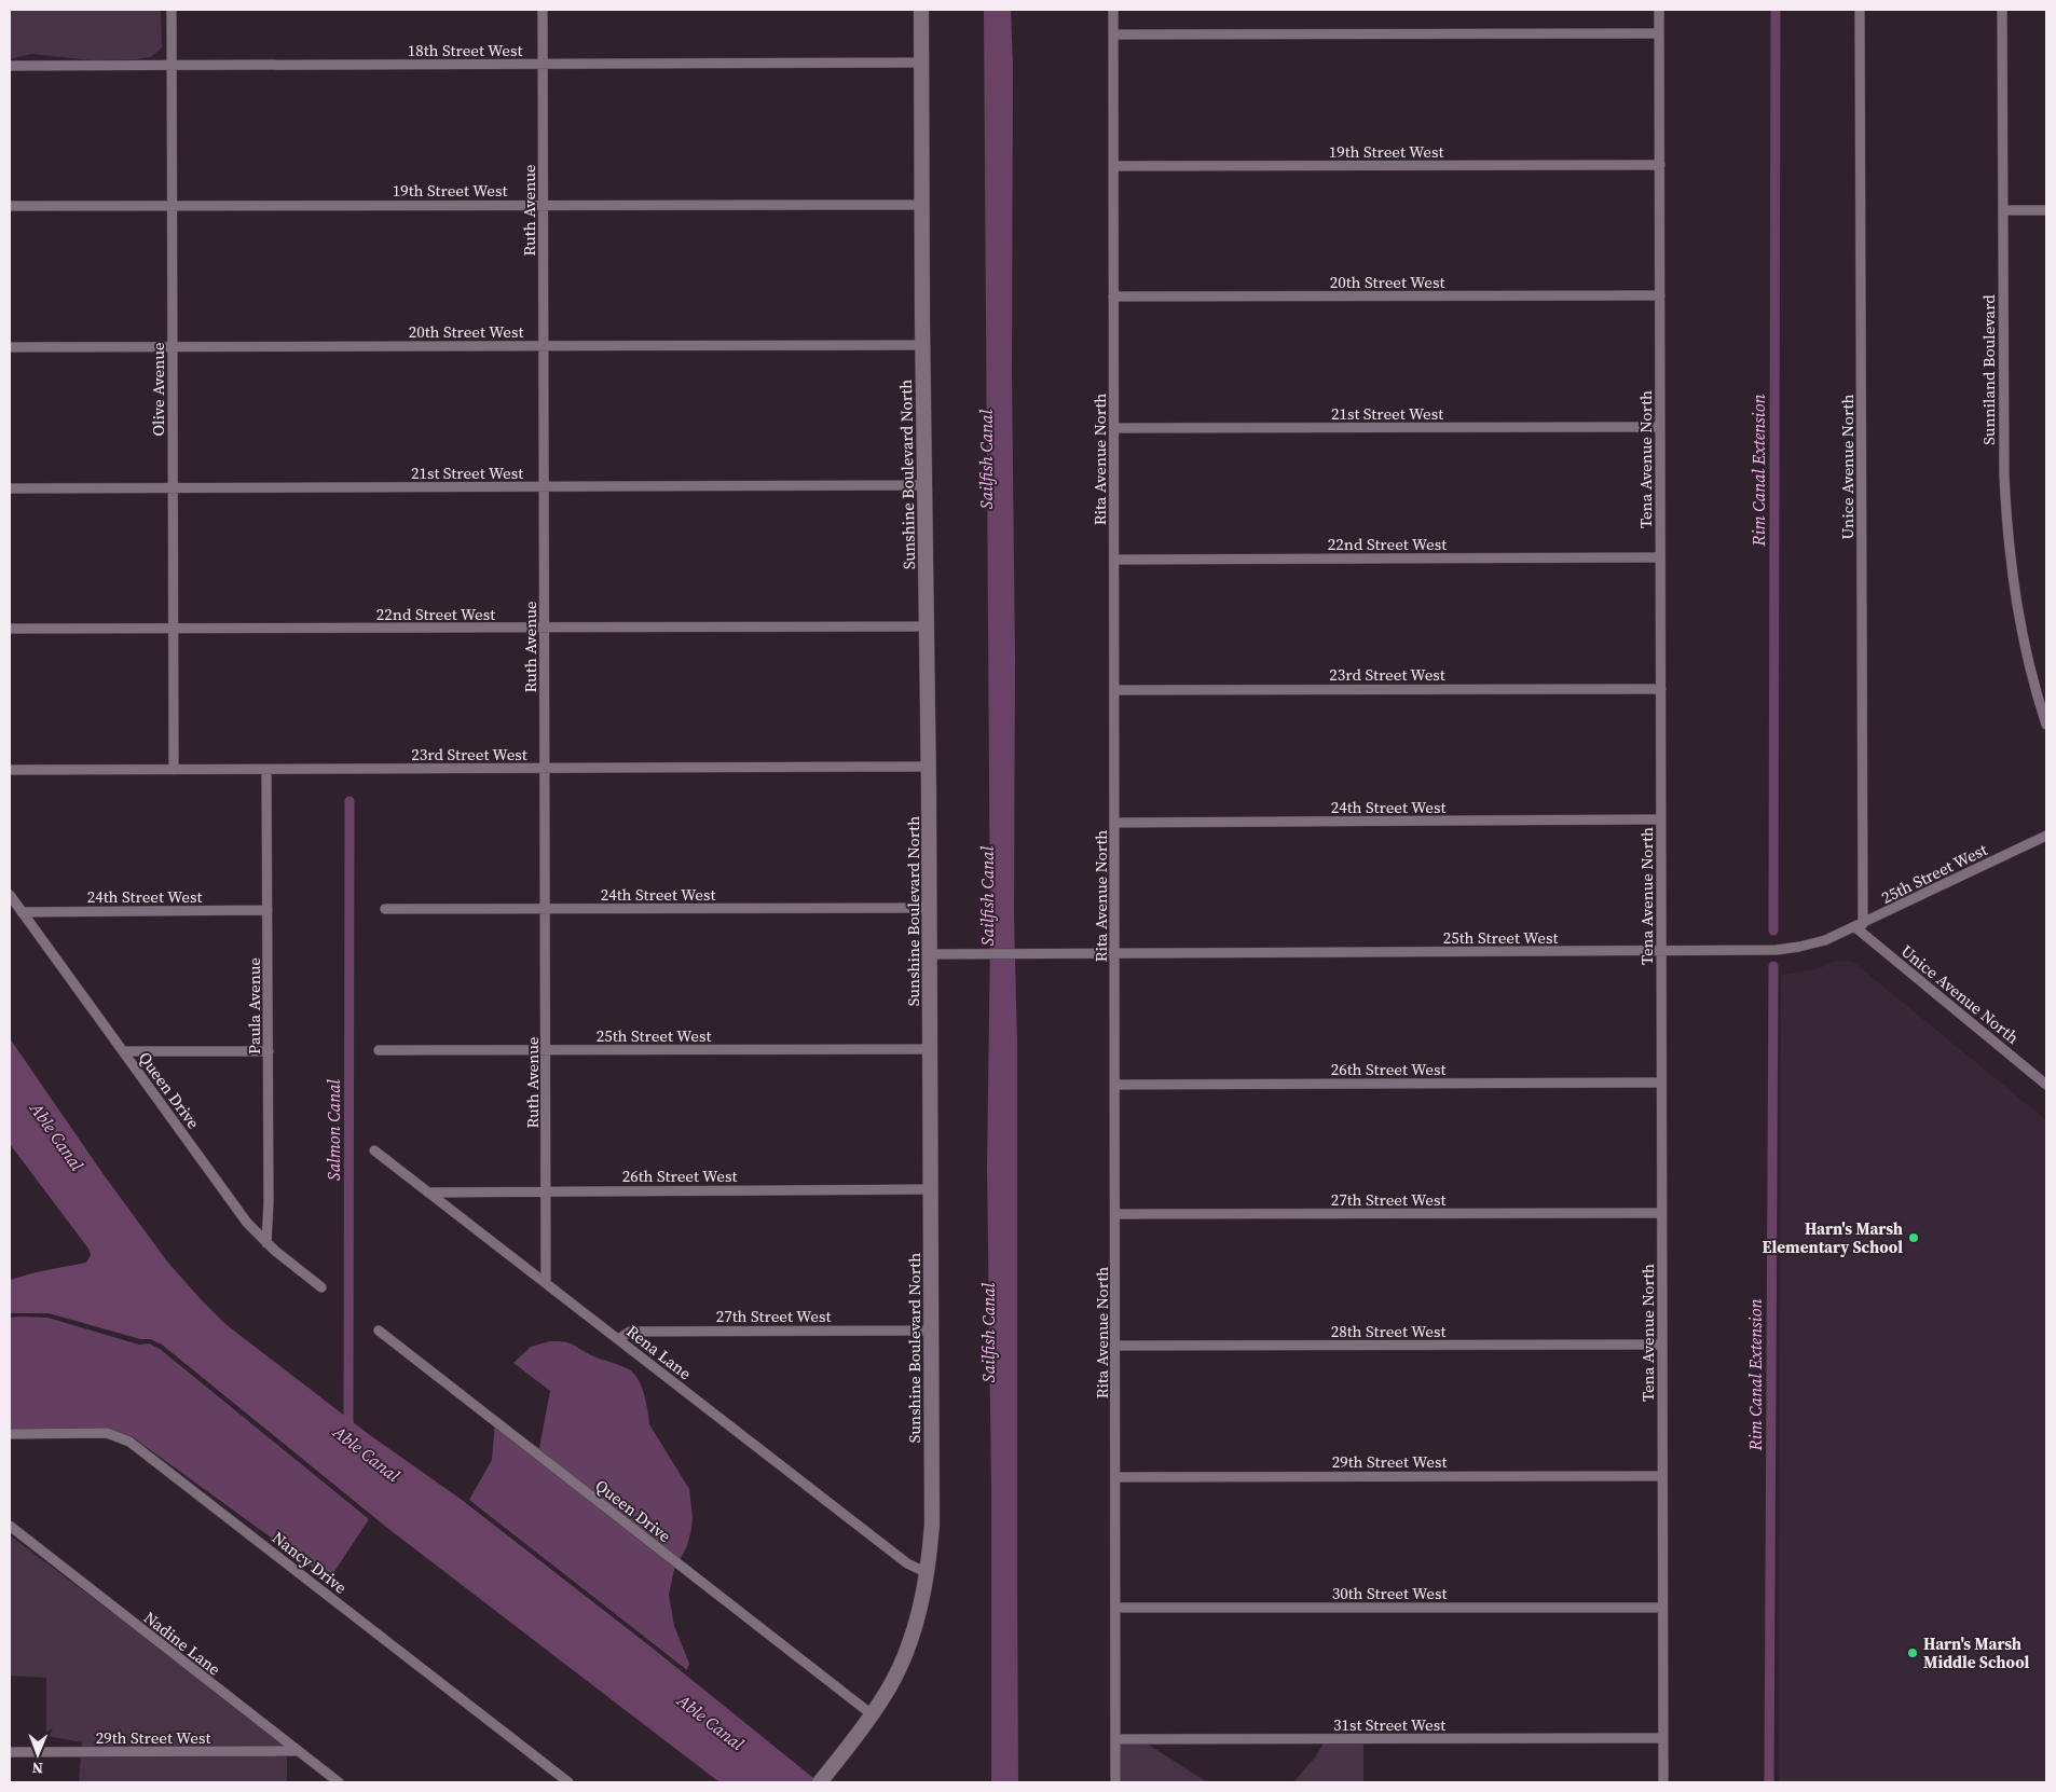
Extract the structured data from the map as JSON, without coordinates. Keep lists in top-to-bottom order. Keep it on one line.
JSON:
{"streets":{"street":["18th Street West","19th Street West","Ruth Avenue","20th Street West","Sunniland Boulevard","Olive Avenue","21st Street West","Rita Avenue North","Tena Avenue North","Unice Avenue North","Sunshine Boulevard North","22nd Street West","23rd Street West","24th Street West","25th Street West","Paula Avenue","26th Street West","Queen Drive","27th Street West","28th Street West","Rena Lane","29th Street West","Nancy Drive","30th Street West","Nadine Lane","31st Street West"]},"crossings":[["18th Street West","Ruth Avenue"],["18th Street West","Olive Avenue"],["18th Street West","Sunshine Boulevard North"],["19th Street West","Ruth Avenue"],["19th Street West","Olive Avenue"],["19th Street West","Rita Avenue North"],["19th Street West","Tena Avenue North"],["19th Street West","Sunshine Boulevard North"],["Ruth Avenue","20th Street West"],["Ruth Avenue","21st Street West"],["Ruth Avenue","22nd Street West"],["Ruth Avenue","23rd Street West"],["Ruth Avenue","24th Street West"],["Ruth Avenue","25th Street West"],["Ruth Avenue","26th Street West"],["Ruth Avenue","Rena Lane"],["20th Street West","Olive Avenue"],["20th Street West","Rita Avenue North"],["20th Street West","Tena Avenue North"],["20th Street West","Sunshine Boulevard North"],["Olive Avenue","21st Street West"],["Olive Avenue","22nd Street West"],["Olive Avenue","23rd Street West"],["21st Street West","Rita Avenue North"],["21st Street West","Tena Avenue North"],["21st Street West","Sunshine Boulevard North"],["Rita Avenue North","22nd Street West"],["Rita Avenue North","23rd Street West"],["Rita Avenue North","24th Street West"],["Rita Avenue North","25th Street West"],["Rita Avenue North","26th Street West"],["Rita Avenue North","27th Street West"],["Rita Avenue North","28th Street West"],["Rita Avenue North","29th Street West"],["Rita Avenue North","30th Street West"],["Rita Avenue North","31st Street West"],["Tena Avenue North","22nd Street West"],["Tena Avenue North","23rd Street West"],["Tena Avenue North","24th Street West"],["Tena Avenue North","25th Street West"],["Tena Avenue North","26th Street West"],["Tena Avenue North","27th Street West"],["Tena Avenue North","28th Street West"],["Tena Avenue North","29th Street West"],["Tena Avenue North","30th Street West"],["Tena Avenue North","31st Street West"],["Unice Avenue North","25th Street West"],["Sunshine Boulevard North","22nd Street West"],["Sunshine Boulevard North","23rd Street West"],["Sunshine Boulevard North","24th Street West"],["Sunshine Boulevard North","25th Street West"],["Sunshine Boulevard North","26th Street West"],["Sunshine Boulevard North","Queen Drive"],["Sunshine Boulevard North","27th Street West"],["Sunshine Boulevard North","Rena Lane"],["23rd Street West","Paula Avenue"],["24th Street West","Paula Avenue"],["24th Street West","Queen Drive"],["Paula Avenue","Queen Drive"],["26th Street West","Rena Lane"],["27th Street West","Rena Lane"],["29th Street West","Nadine Lane"]],"water":["Sailfish Canal","Rim Canal Extension","Salmon Canal","Able Canal"],"places":["Harn's Marsh Elementary School","Harn's Marsh Middle School"],"north":"bottom"}
